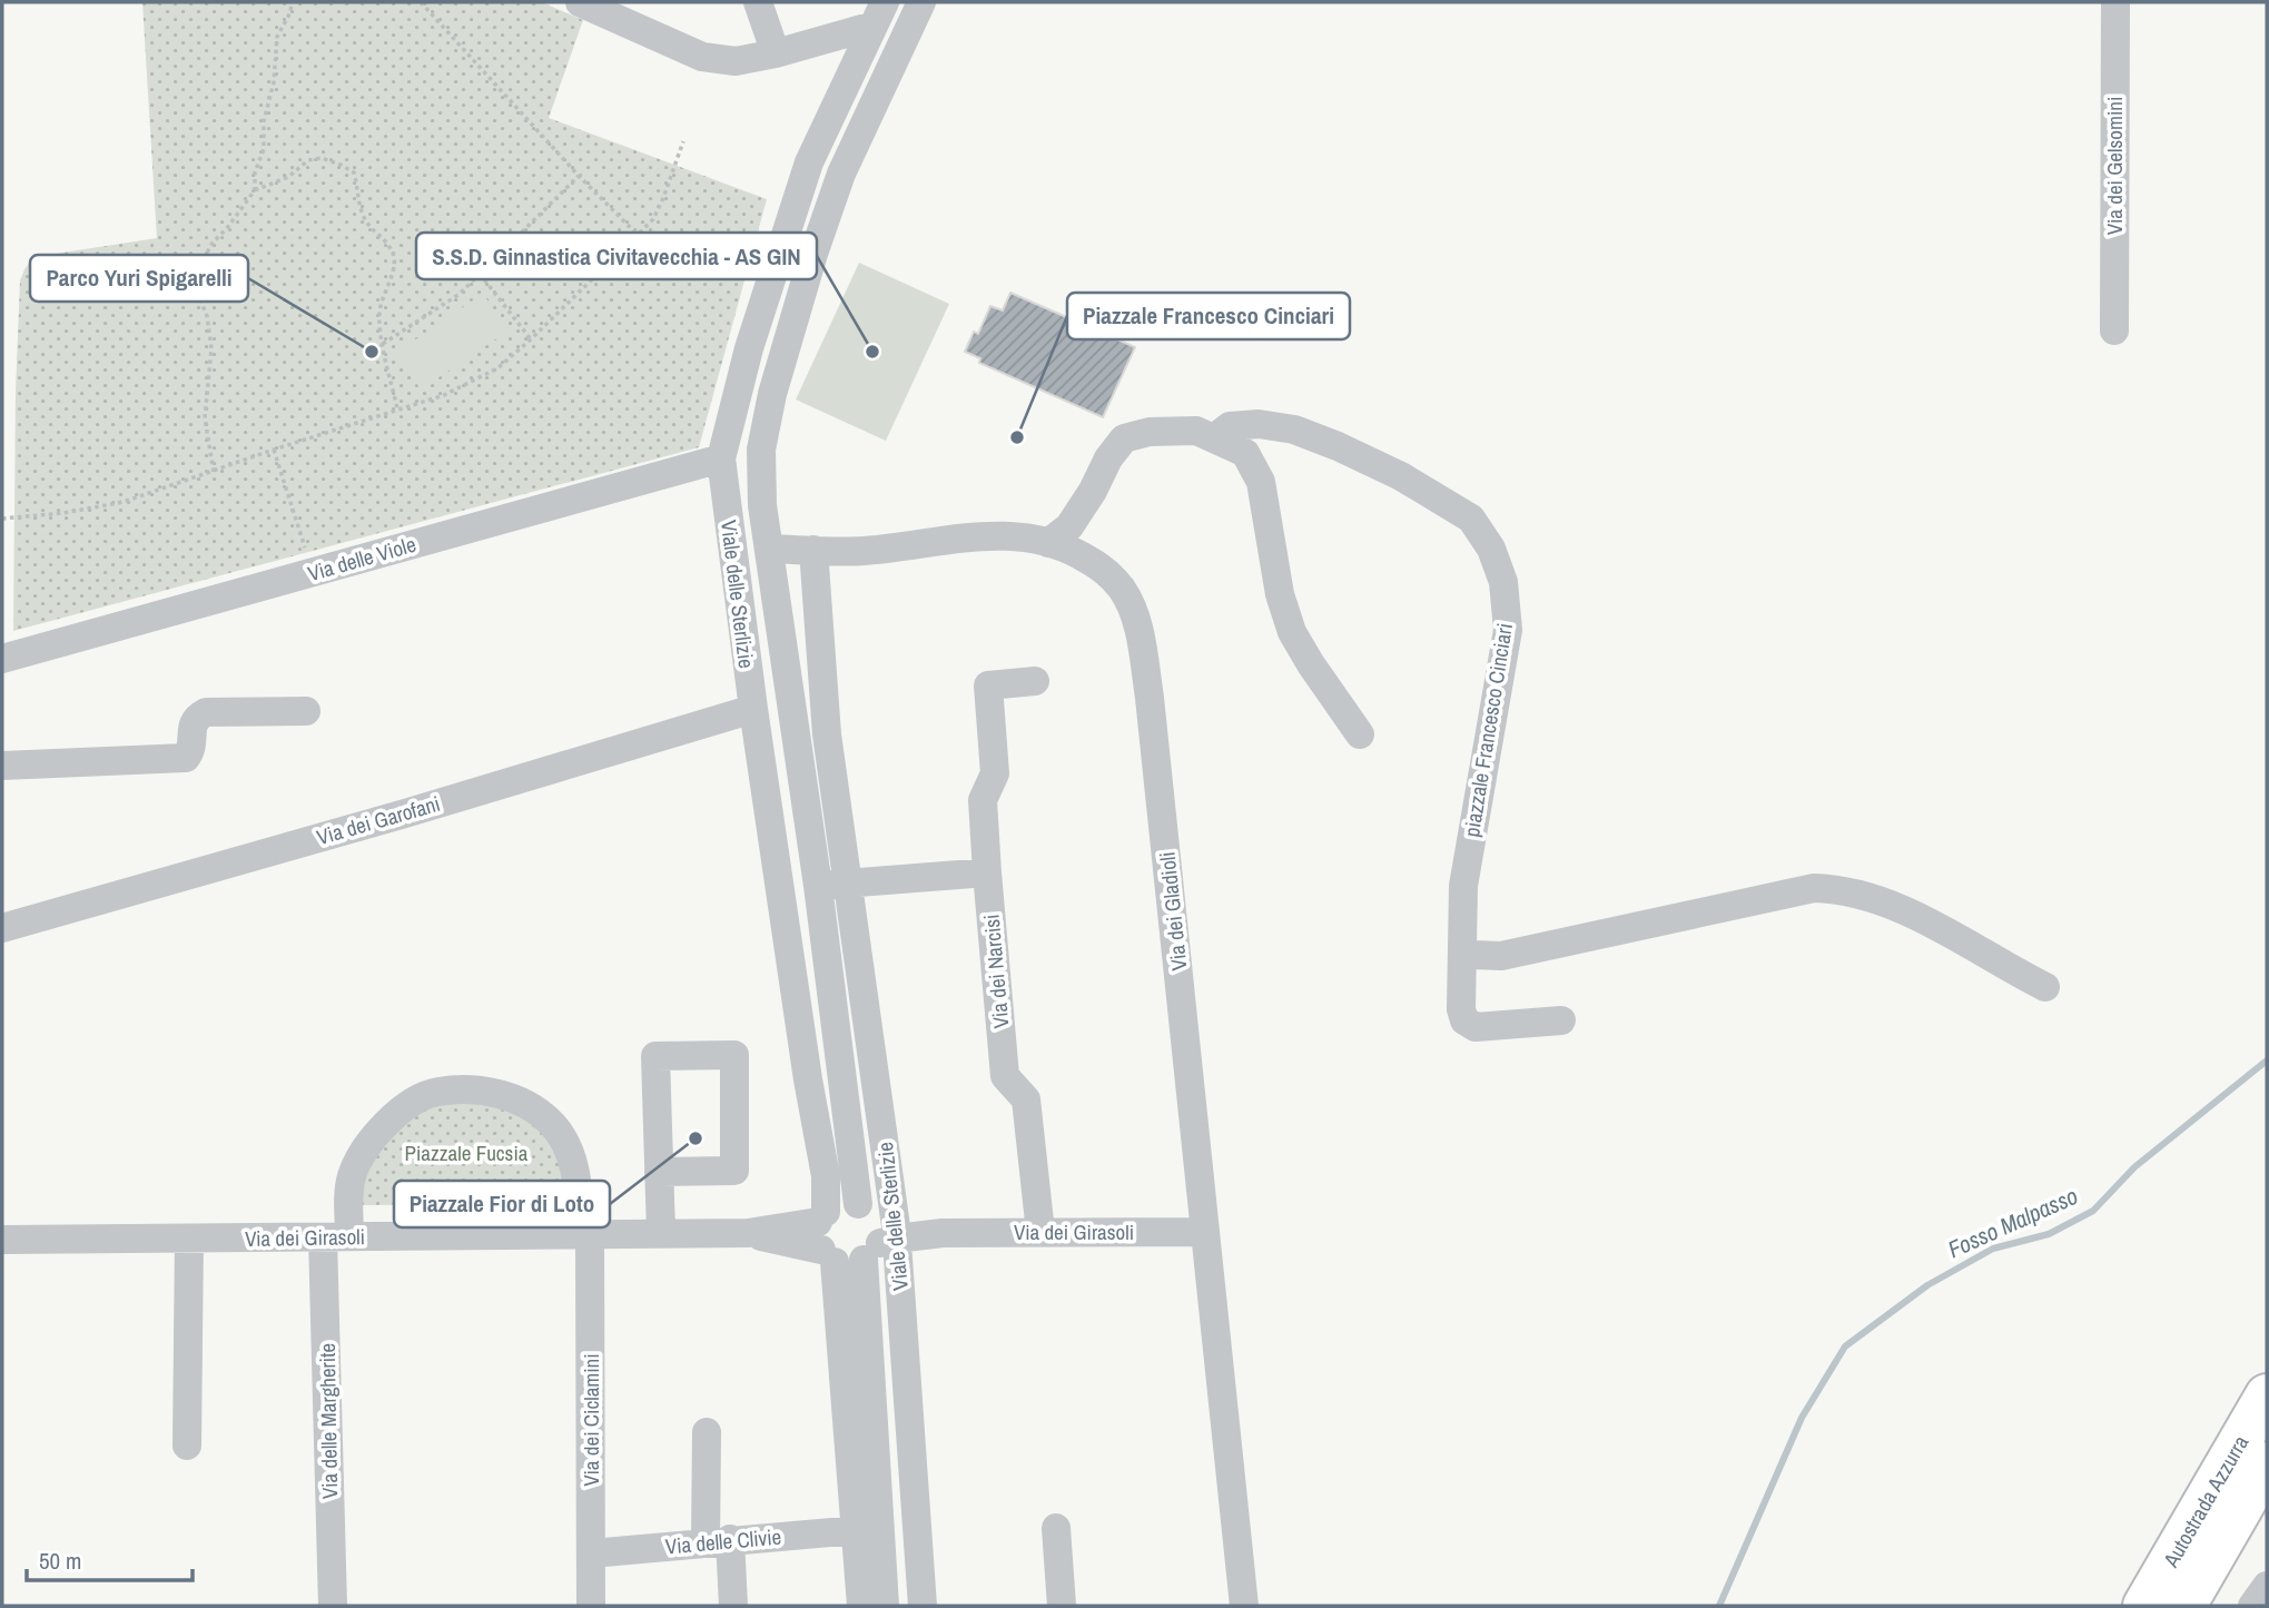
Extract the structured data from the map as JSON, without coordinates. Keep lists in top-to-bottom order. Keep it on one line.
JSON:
{"streets":{"highway":["Autostrada Azzurra"],"street":["Via dei Gelsomini","Via delle Viole","Viale delle Sterlizie","piazzale Francesco Cinciari","Via dei Garofani","Via dei Gladioli","Via dei Narcisi","Via dei Girasoli","Via dei Ciclamini","Via delle Margherite","Via delle Clivie"]},"crossings":[["Via delle Viole","Viale delle Sterlizie"],["Viale delle Sterlizie","Via dei Garofani"],["Viale delle Sterlizie","Via dei Gladioli"],["Viale delle Sterlizie","Via dei Girasoli"],["Viale delle Sterlizie","Via delle Clivie"],["piazzale Francesco Cinciari","Via dei Gladioli"],["Via dei Gladioli","Via dei Girasoli"],["Via dei Narcisi","Via dei Girasoli"],["Via dei Girasoli","Via dei Ciclamini"],["Via dei Girasoli","Via delle Margherite"],["Via dei Ciclamini","Via delle Clivie"]],"water":["Fosso Malpasso"],"parks":["Piazzale Fucsia"],"places":["Parco Yuri Spigarelli","S.S.D. Ginnastica Civitavecchia - AS GIN","Piazzale Francesco Cinciari","Piazzale Fior di Loto"],"scale_bar":"50 m"}
